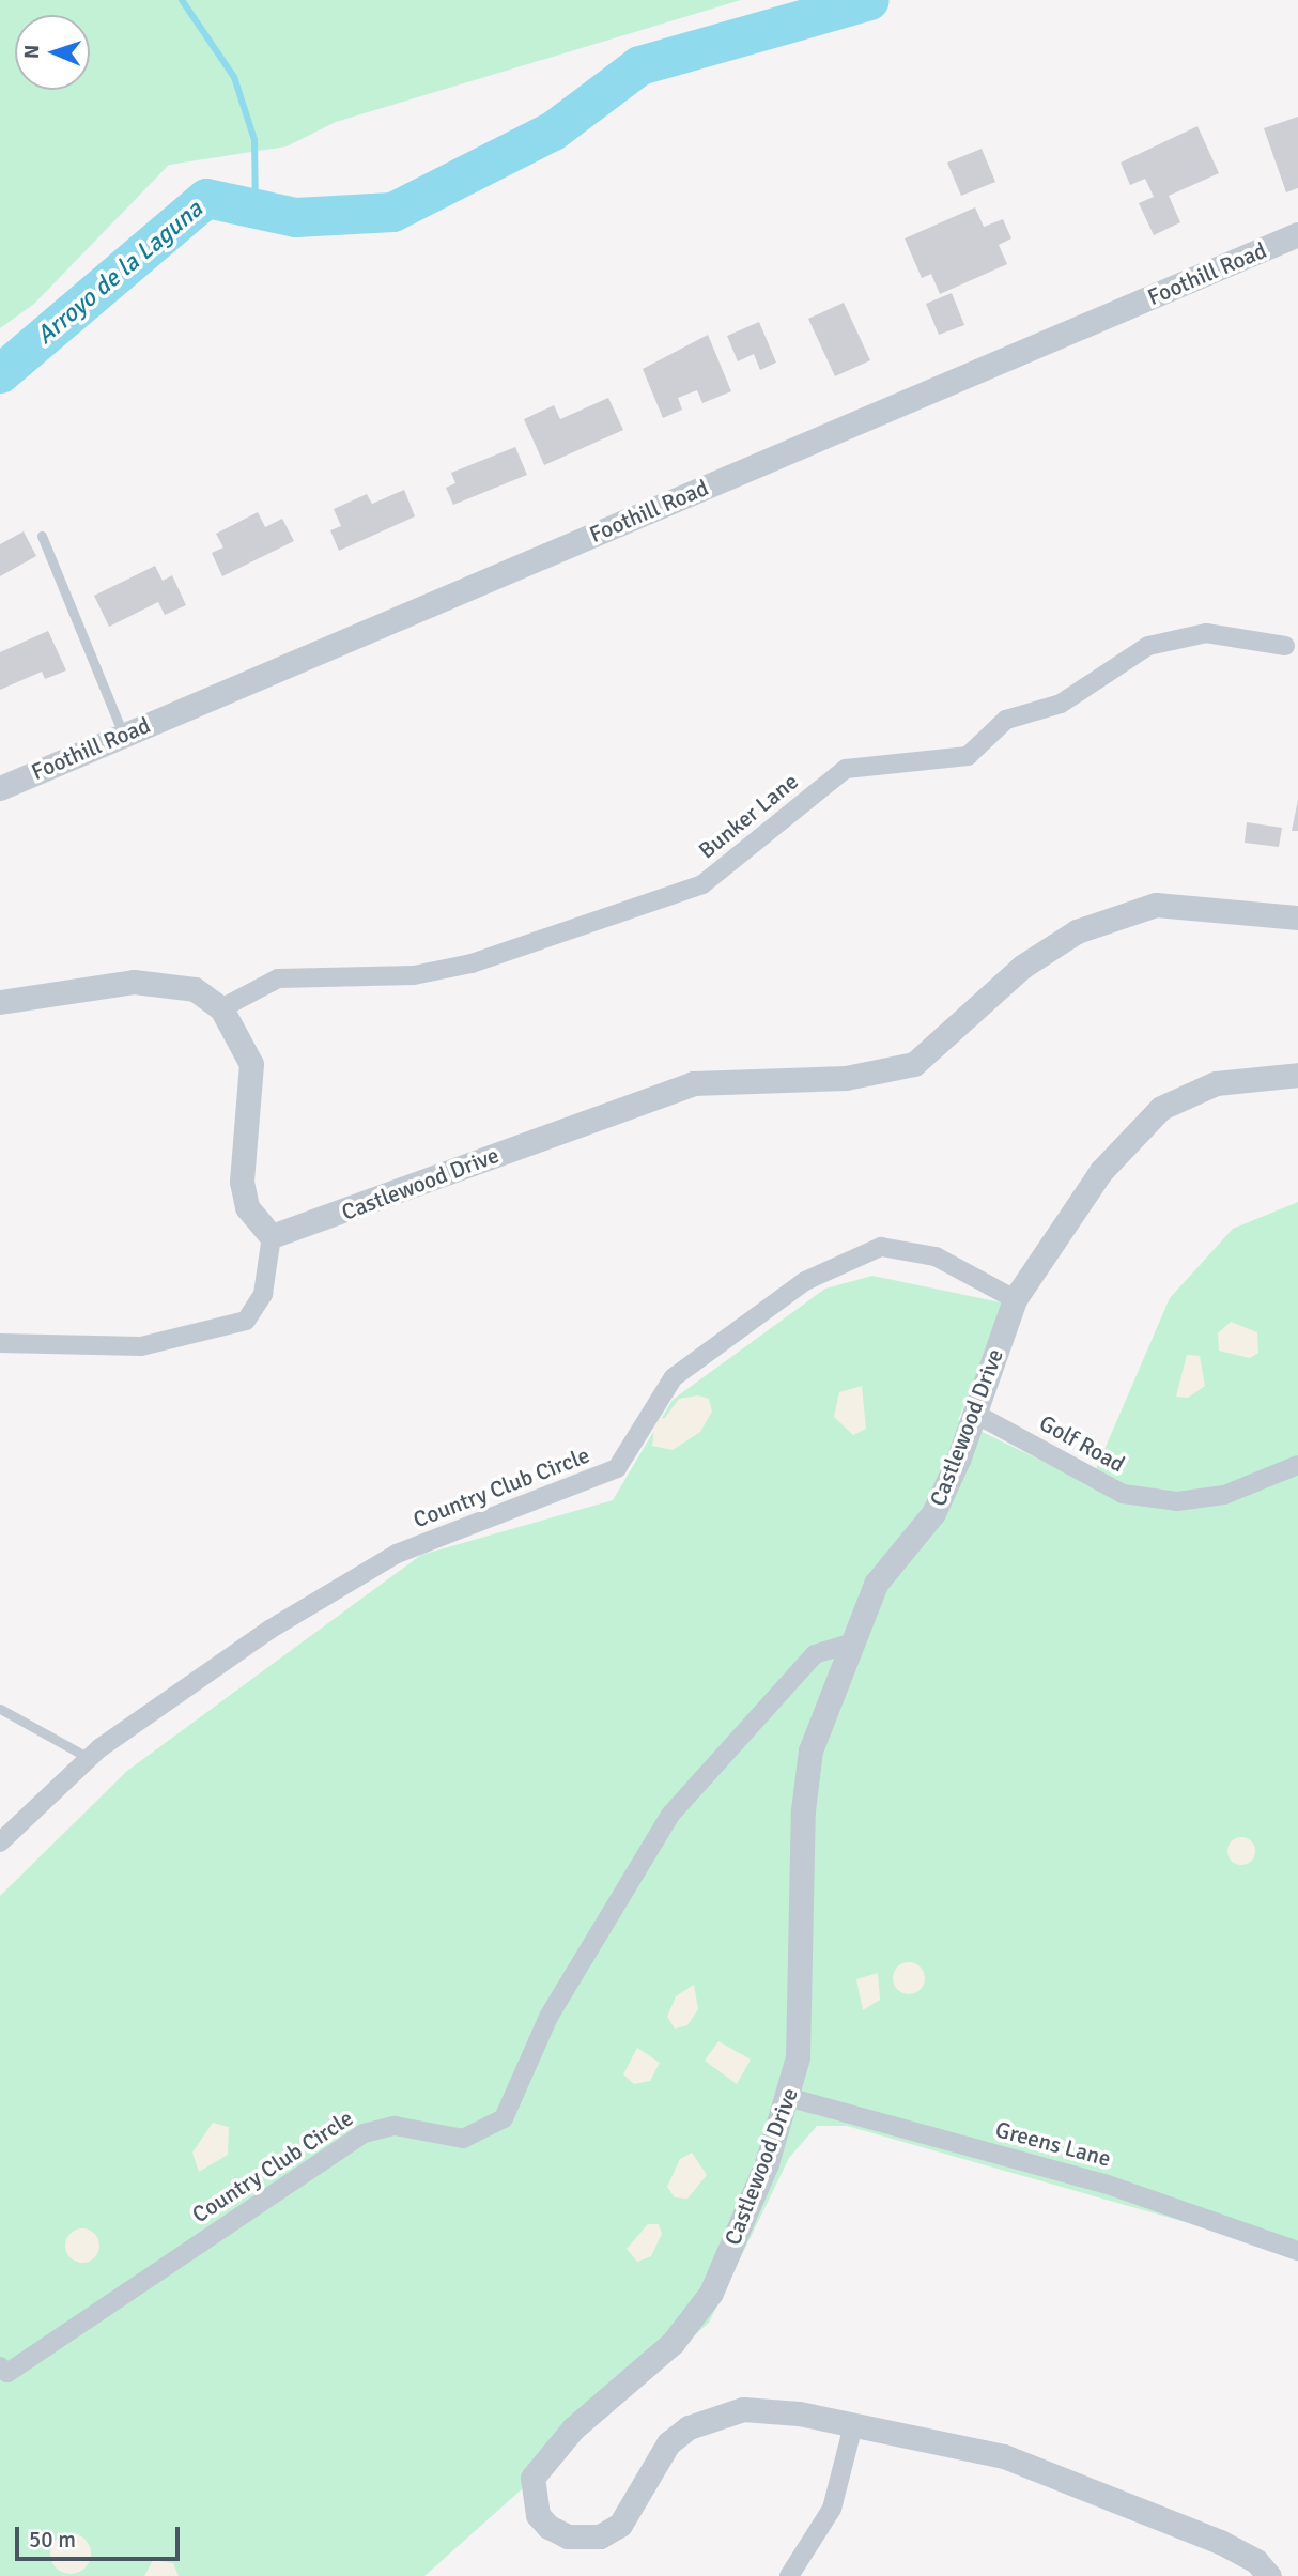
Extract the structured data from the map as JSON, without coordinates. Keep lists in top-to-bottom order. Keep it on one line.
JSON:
{"streets":{"street":["Foothill Road","Bunker Lane","Castlewood Drive","Golf Road","Country Club Circle","Greens Lane"]},"crossings":[["Castlewood Drive","Golf Road"],["Castlewood Drive","Country Club Circle"],["Castlewood Drive","Greens Lane"]],"water":["Arroyo de la Laguna"],"scale_bar":"50 m","north":"left"}
